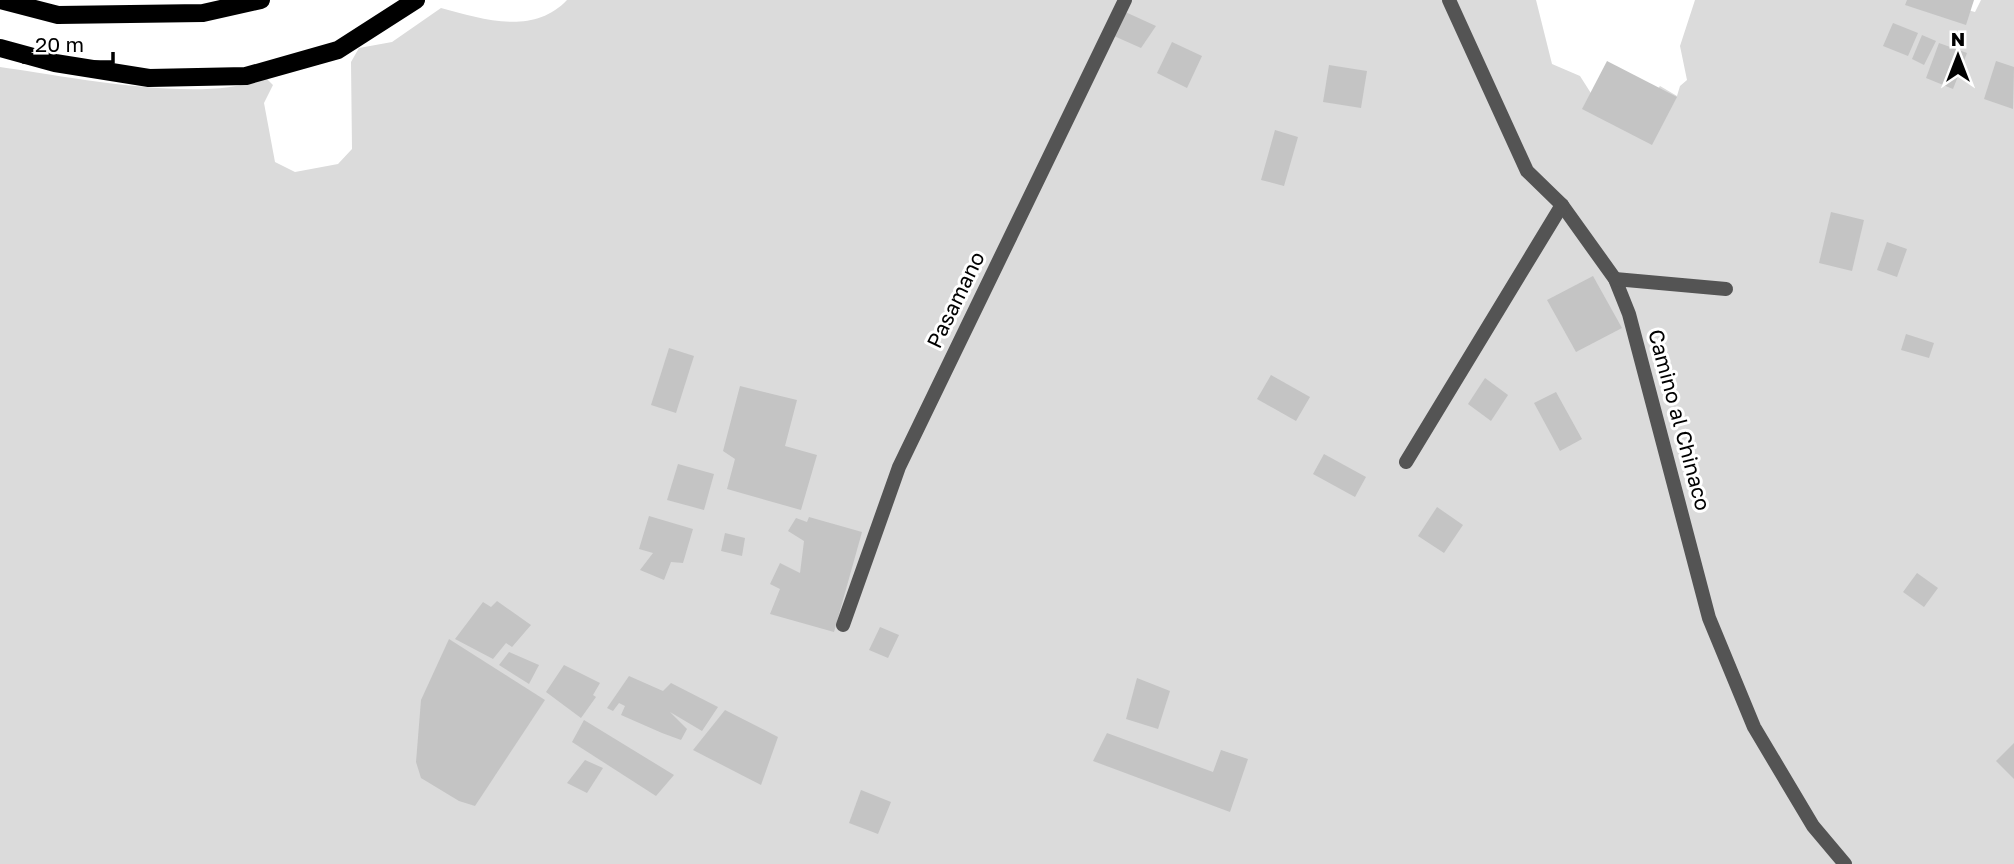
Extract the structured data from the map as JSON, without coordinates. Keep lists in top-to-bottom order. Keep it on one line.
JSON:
{"streets":{"street":["Pasamano","Camino al Chinaco"]},"scale_bar":"20 m","north":"top"}
